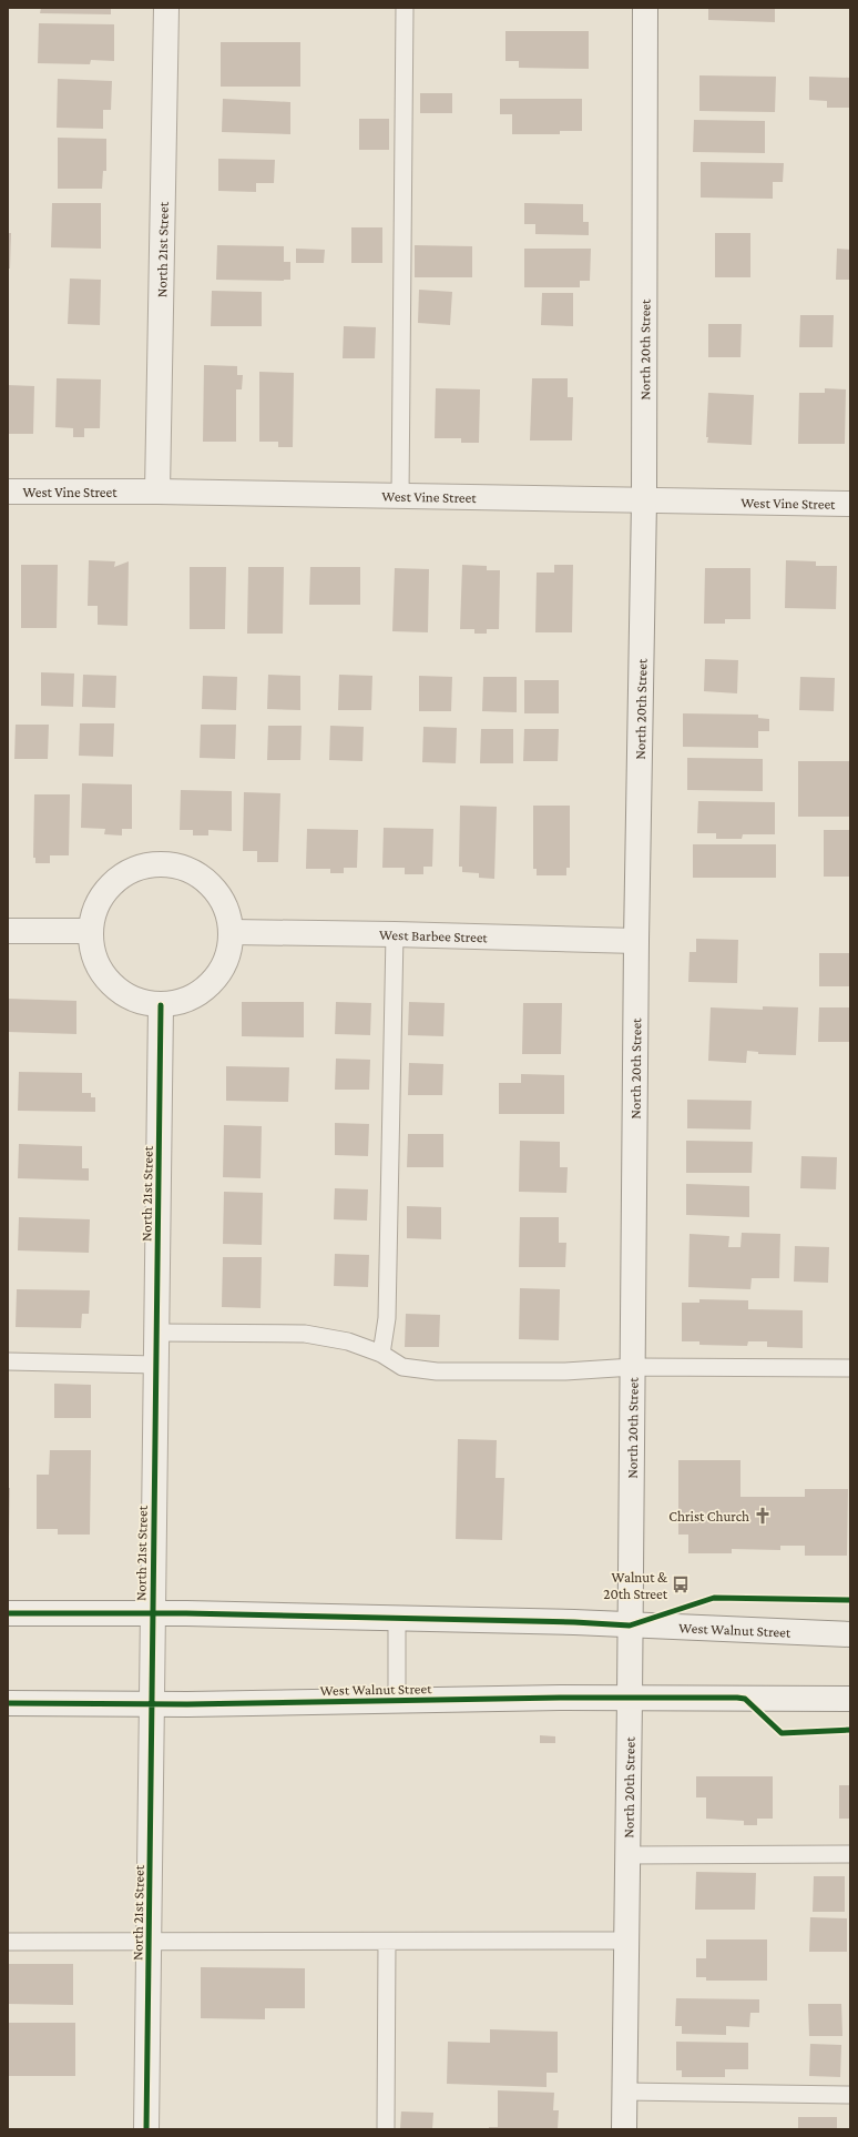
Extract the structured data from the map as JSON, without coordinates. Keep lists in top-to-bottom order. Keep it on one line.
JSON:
{"streets":{"main road":["North 21st Street","North 20th Street","West Vine Street","West Barbee Street","West Walnut Street"]},"crossings":[["North 21st Street","West Vine Street"],["North 21st Street","West Barbee Street"],["North 21st Street","West Walnut Street"],["North 20th Street","West Vine Street"],["North 20th Street","West Barbee Street"],["North 20th Street","West Walnut Street"]],"places":{"church":["Christ Church"],"bus stop":["Walnut & 20th Street"]}}
